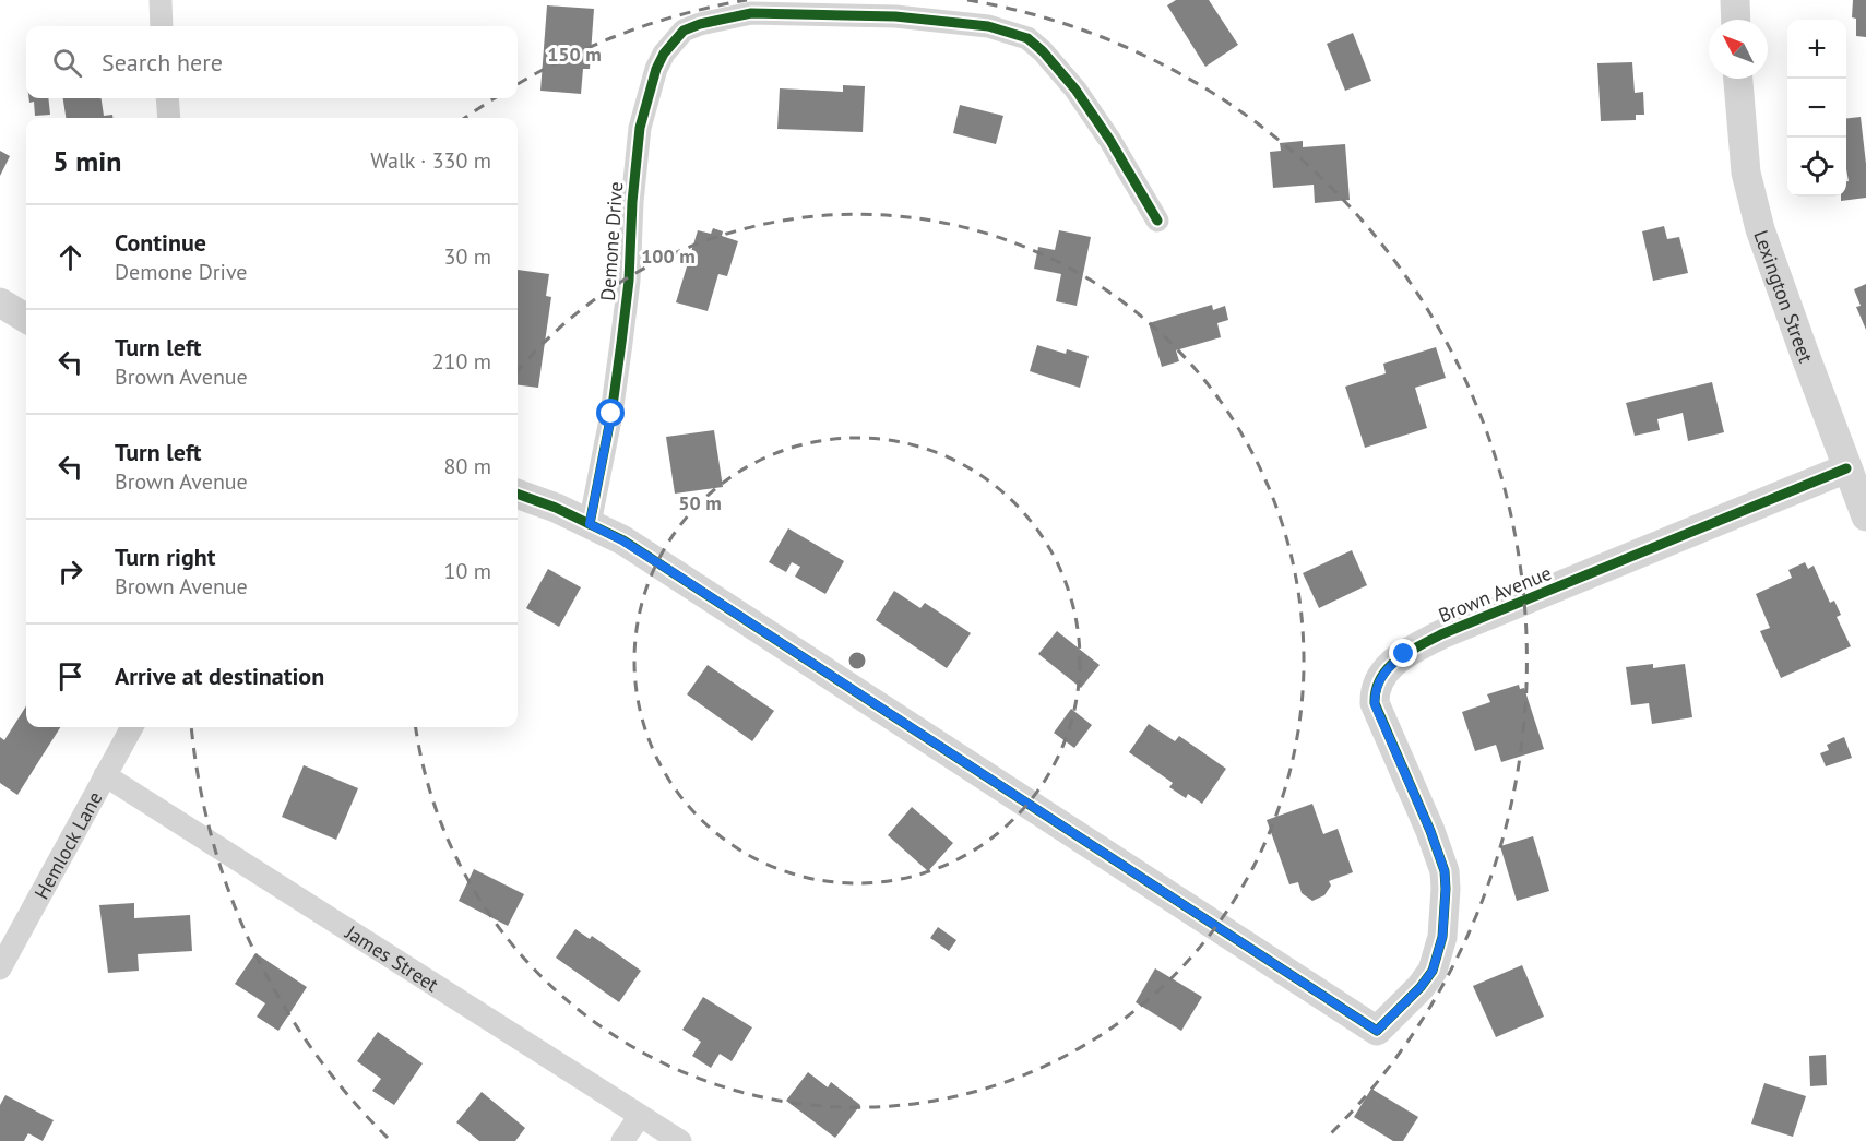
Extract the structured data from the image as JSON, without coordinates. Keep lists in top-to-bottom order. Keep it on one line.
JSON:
{"streets":{"street":["Demone Drive","Lexington Street","Brown Avenue","Hemlock Lane","James Street"]},"crossings":[["Demone Drive","Brown Avenue"],["Lexington Street","Brown Avenue"],["Hemlock Lane","James Street"]],"north":"top left","page":{"map_buttons":["+","−"],"search":"Search here","heading":["5 min","Walk · 330 m"],"list":[["Continue","Demone Drive","30 m"],["Turn left","Brown Avenue","210 m"],["Turn left","Brown Avenue","80 m"],["Turn right","Brown Avenue","10 m"],"Arrive at destination"]},"rings":["150 m","100 m","50 m"]}
